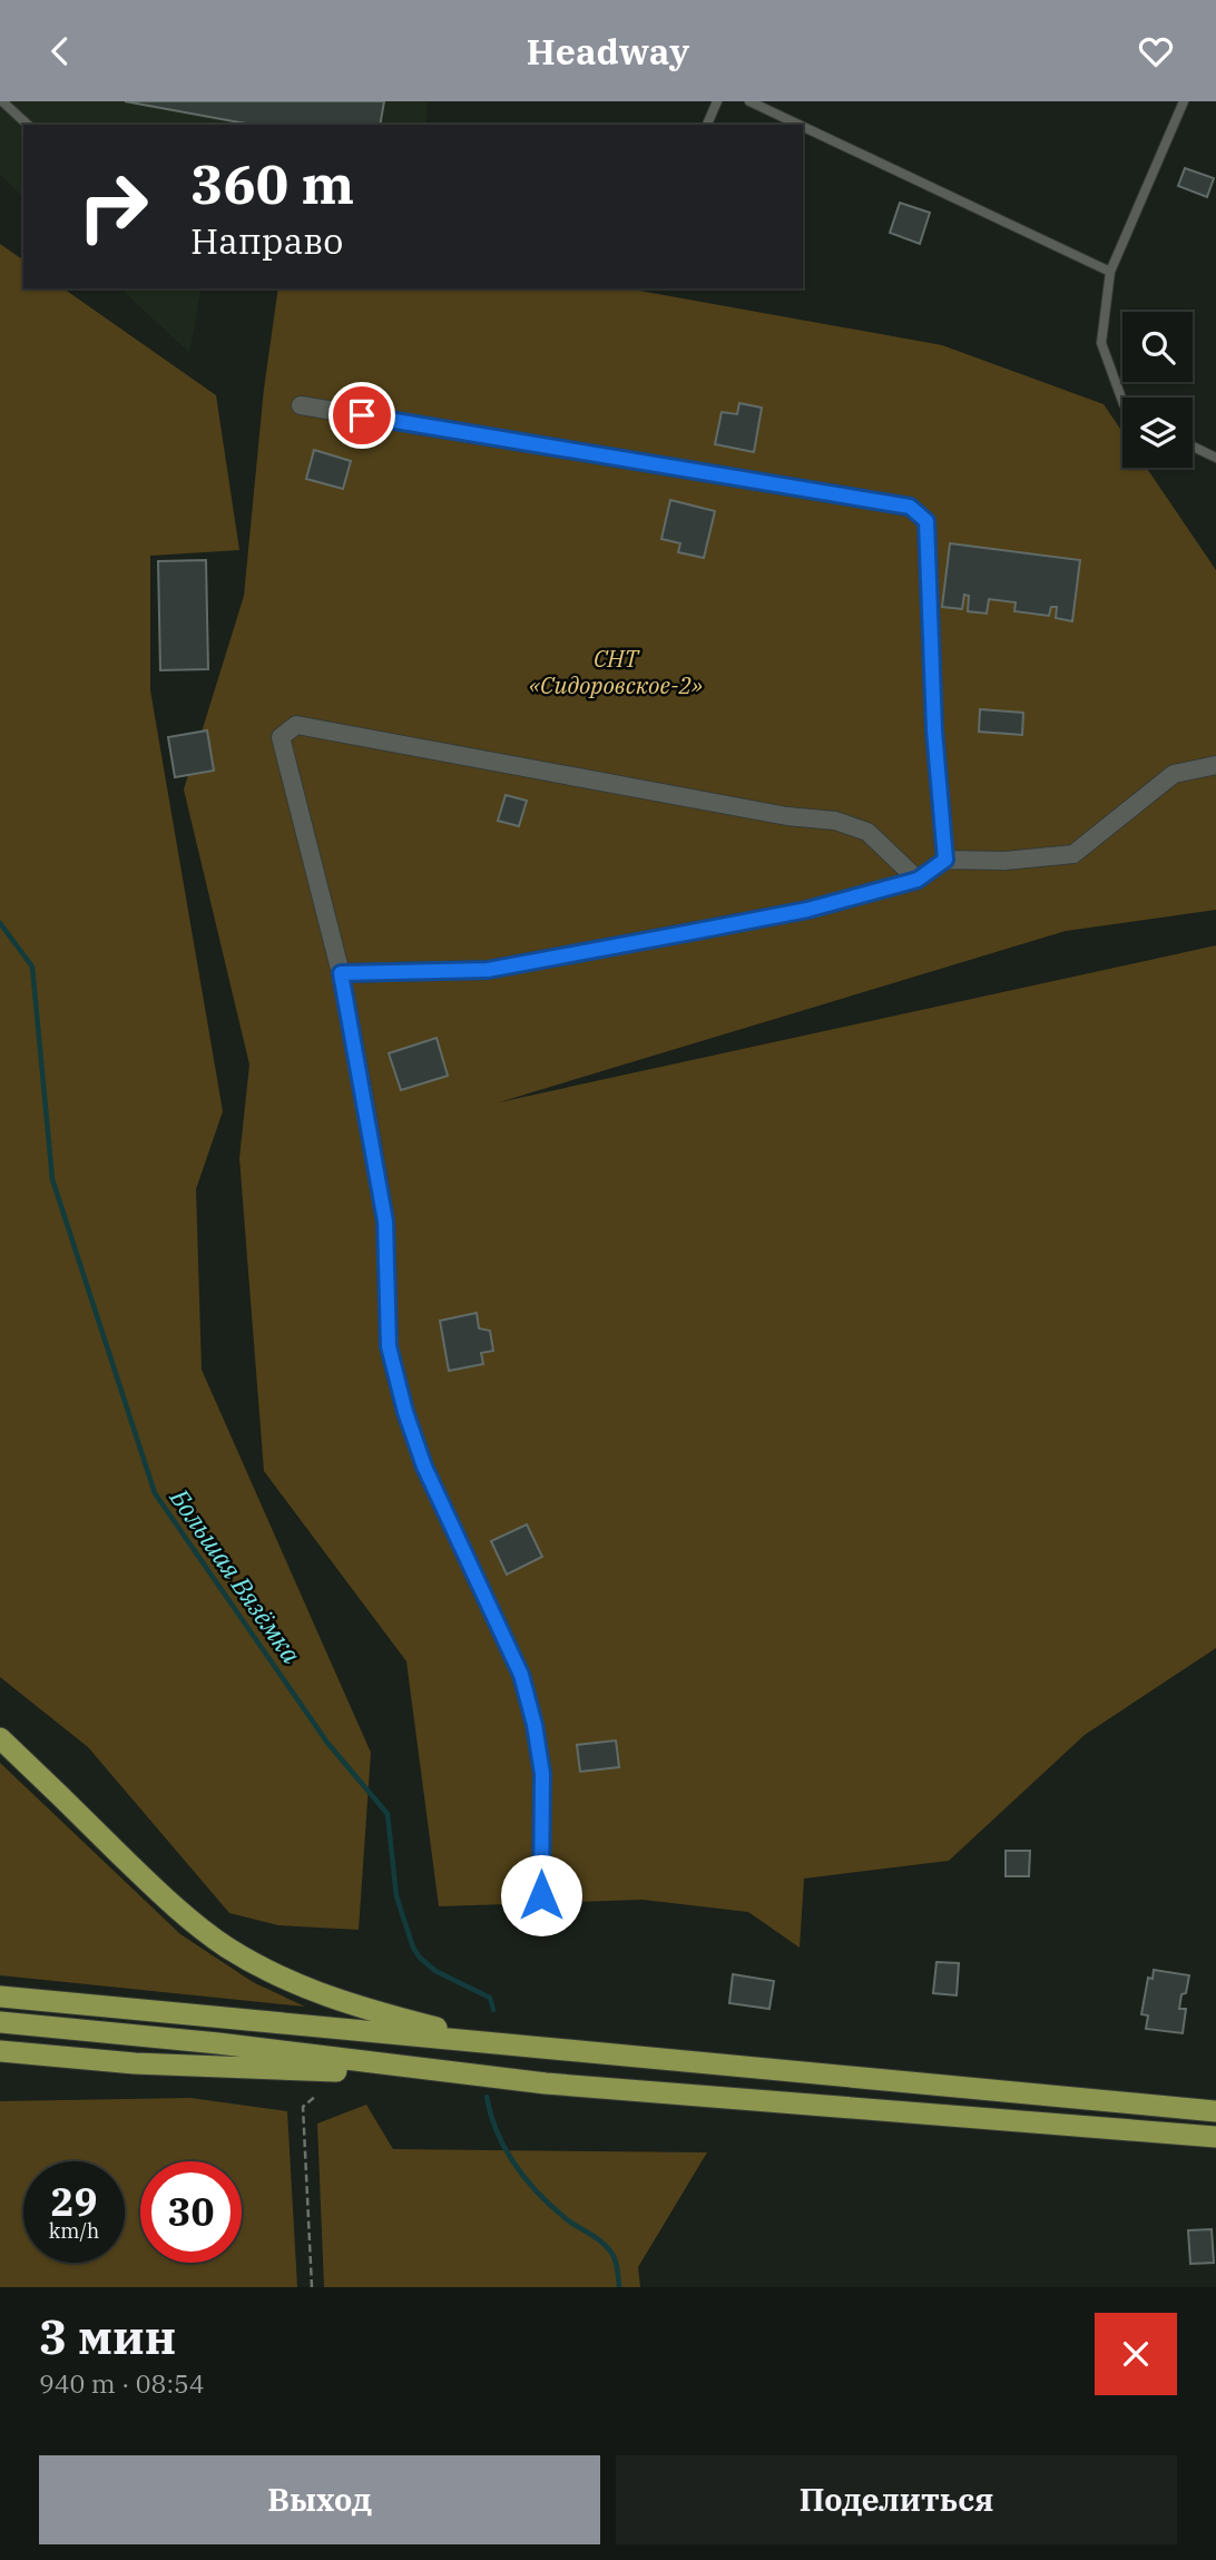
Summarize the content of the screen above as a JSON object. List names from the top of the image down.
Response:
{
  "water": ["Большая Вязёмка"],
  "parks": ["СНТ «Сидоровское-2»"],
  "page": {
    "header": "Headway",
    "turn": ["360 m", "Направо"],
    "speed": "29 km/h",
    "limit": "30",
    "heading": ["3 мин", "940 m · 08:54"],
    "buttons": ["Выход", "Поделиться"]
  }
}
